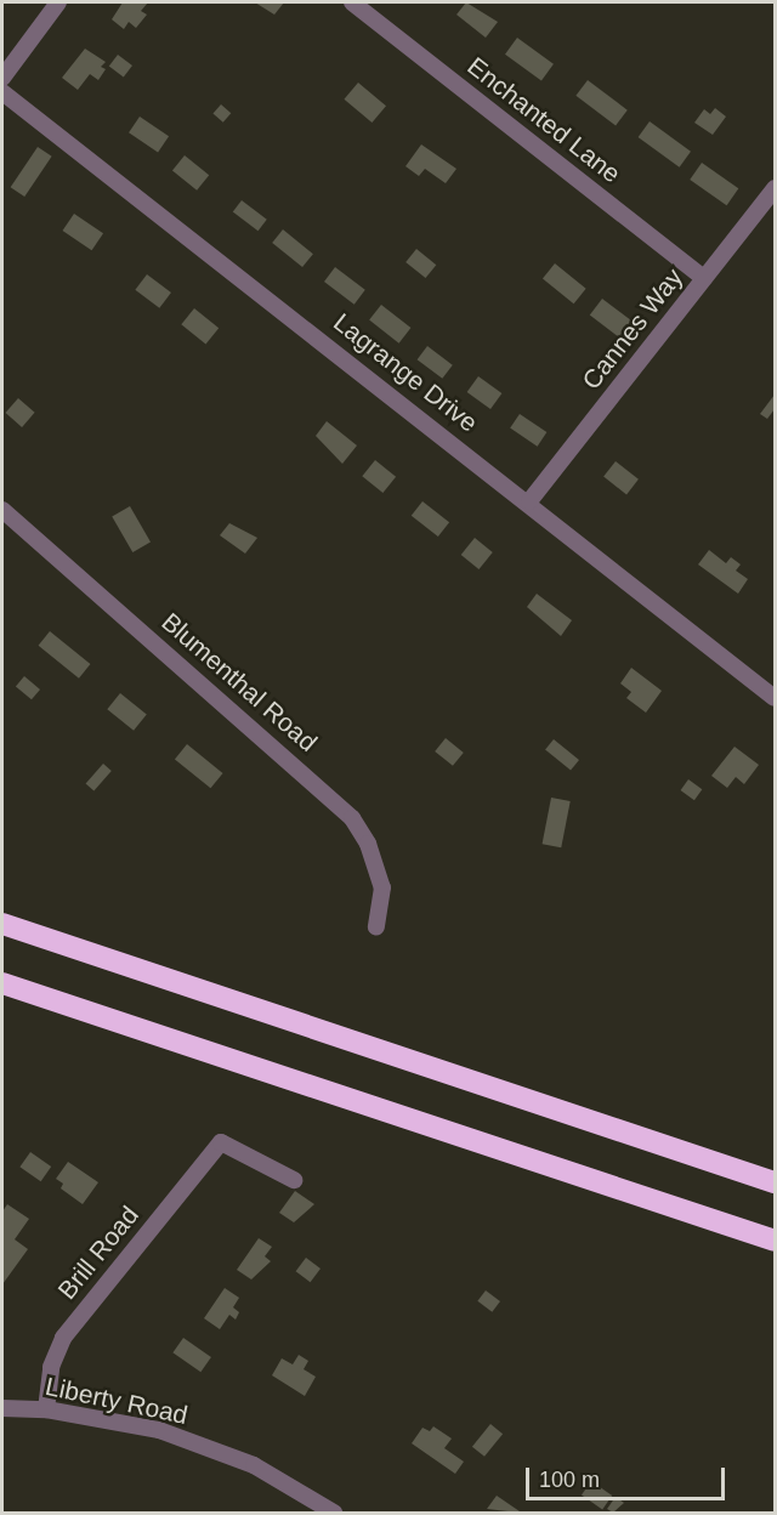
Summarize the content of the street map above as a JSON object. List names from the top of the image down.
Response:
{
  "streets": {
    "street": [
      "Enchanted Lane",
      "Cannes Way",
      "Lagrange Drive",
      "Blumenthal Road",
      "Brill Road",
      "Liberty Road"
    ]
  },
  "crossings": [
    ["Enchanted Lane", "Cannes Way"],
    ["Cannes Way", "Lagrange Drive"],
    ["Brill Road", "Liberty Road"]
  ],
  "scale_bar": "100 m"
}
